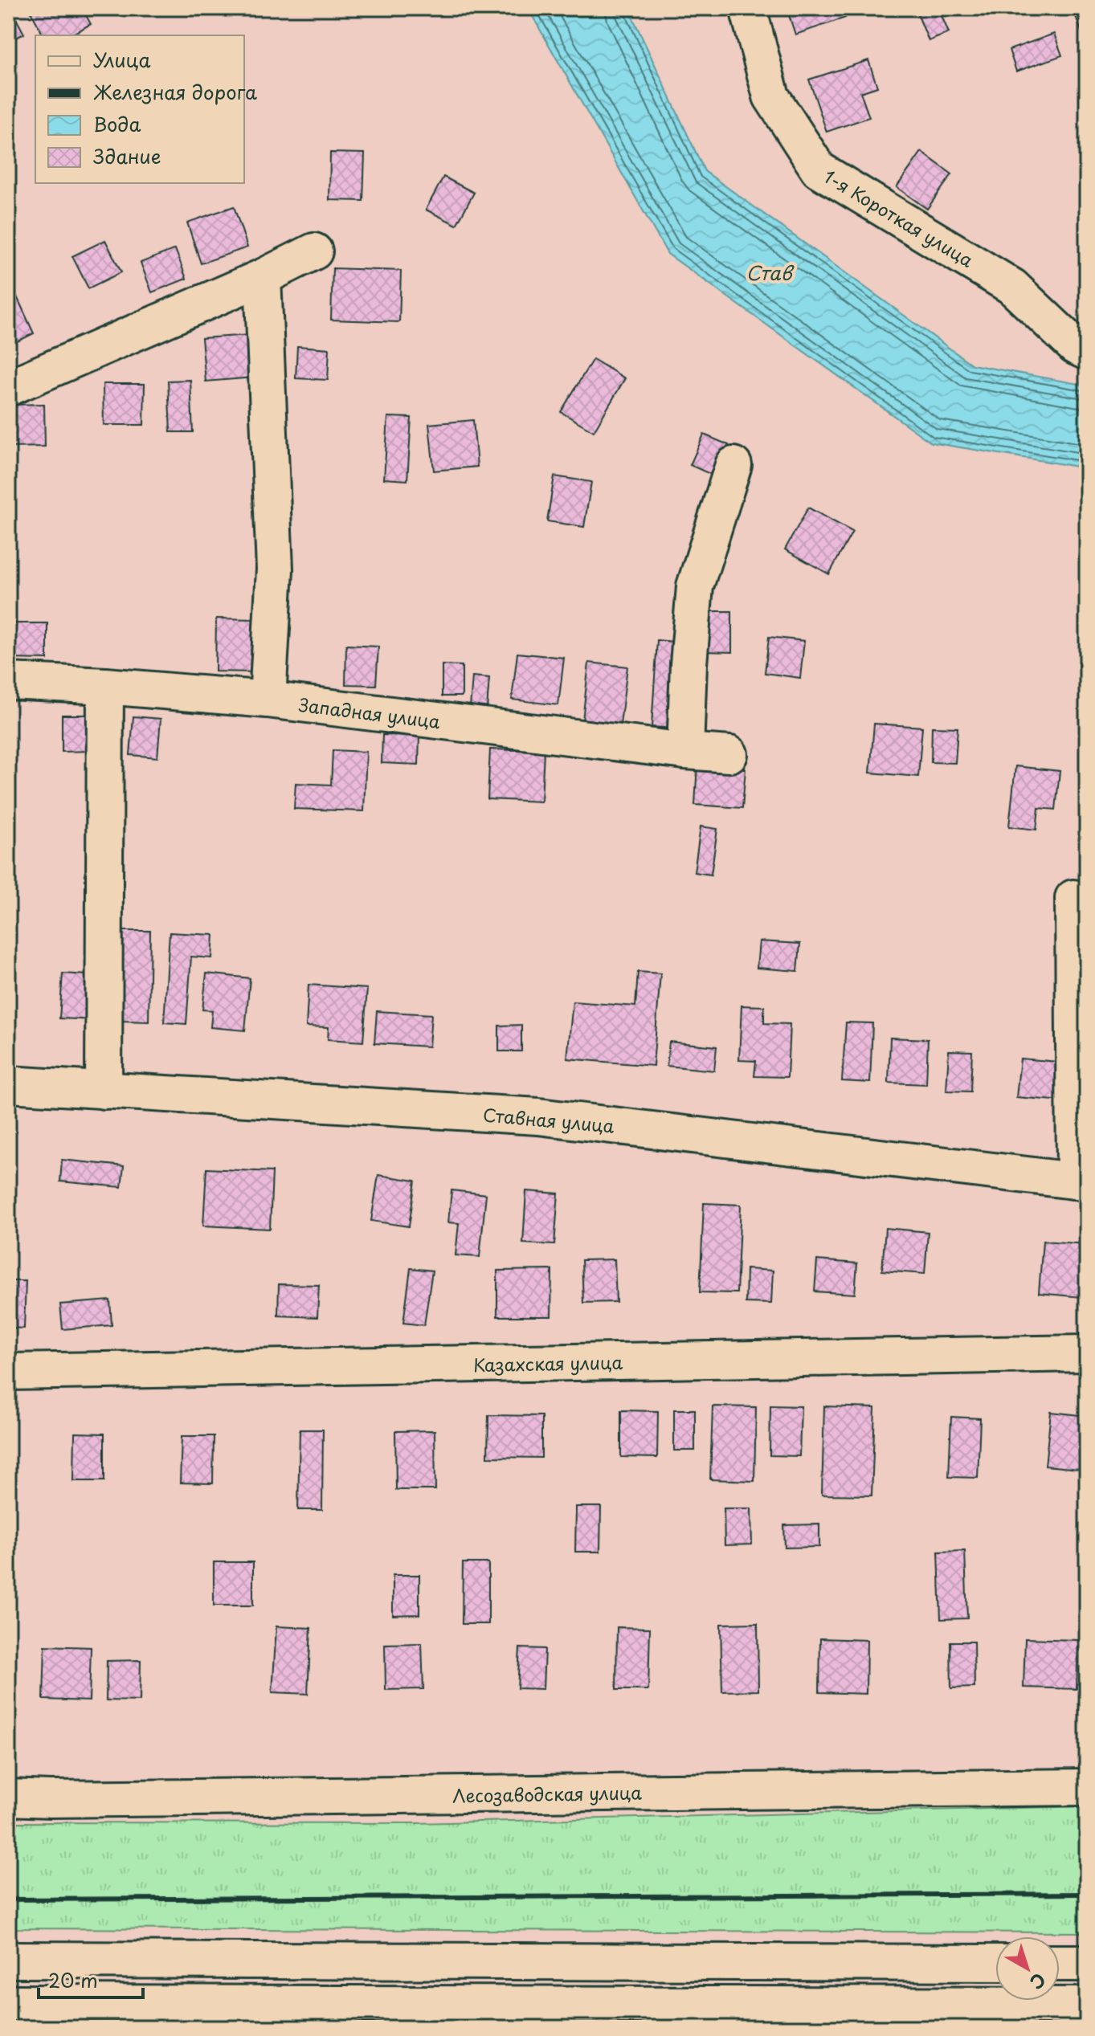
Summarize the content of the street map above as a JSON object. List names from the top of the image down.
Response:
{
  "streets": {
    "street": [
      "1-я Короткая улица",
      "Западная улица",
      "Ставная улица",
      "Казахская улица",
      "Лесозаводская улица"
    ]
  },
  "water": ["Став"],
  "legend": [
    "Улица",
    "Железная дорога",
    "Вода",
    "Здание"
  ],
  "scale_bar": "20 m",
  "north": "bottom right"
}
